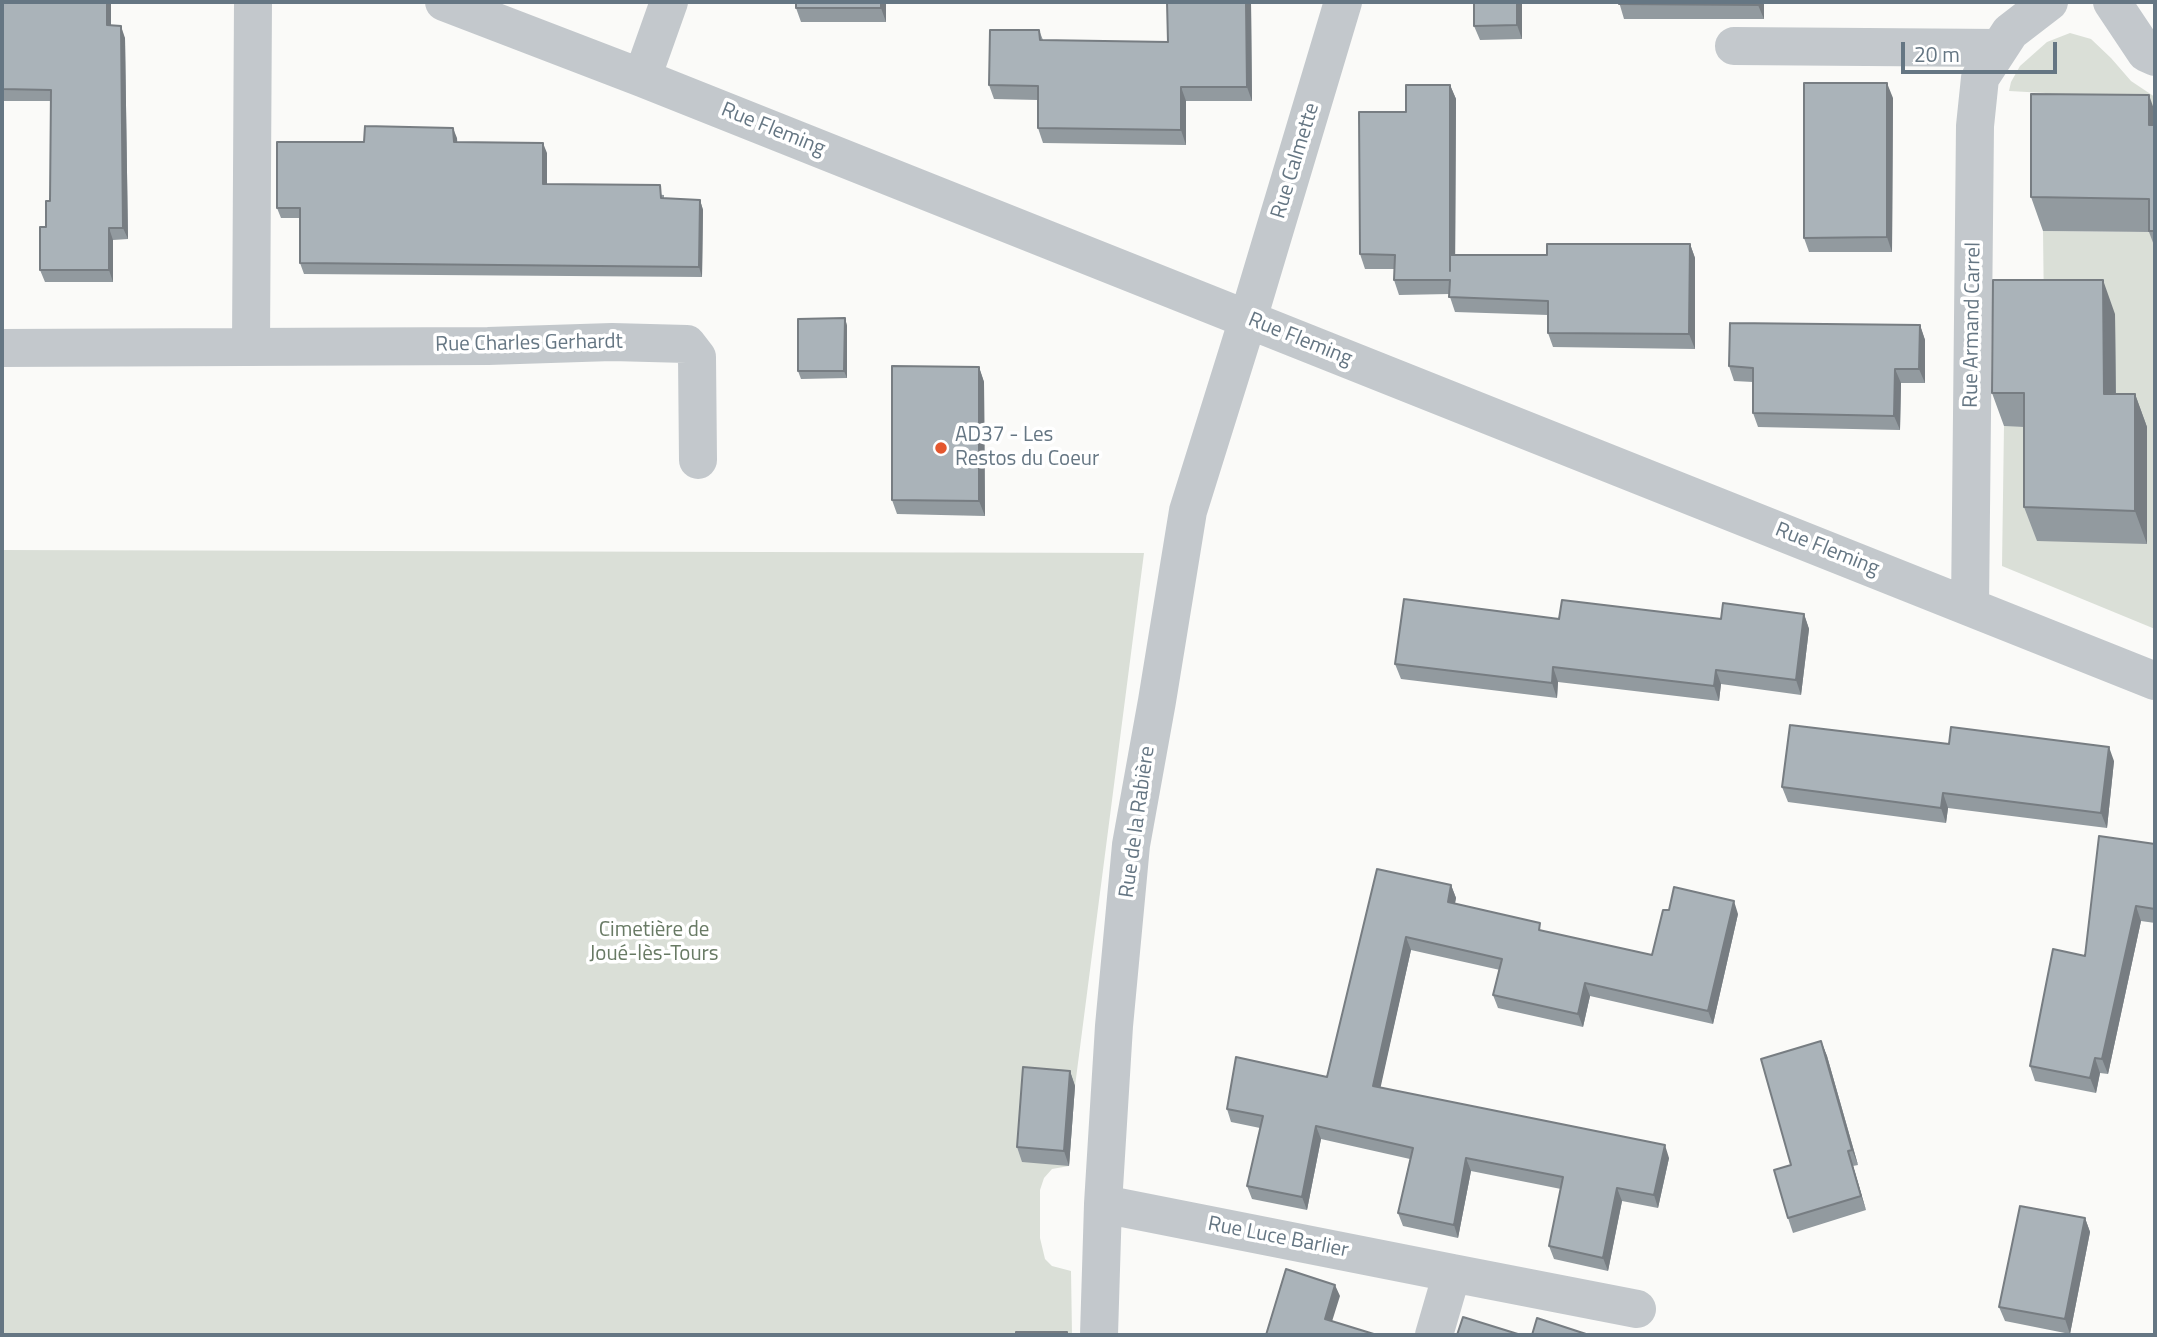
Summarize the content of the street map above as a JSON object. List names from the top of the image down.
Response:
{
  "streets": {
    "street": [
      "Rue Fleming",
      "Rue Calmette",
      "Rue Armand Carrel",
      "Rue Charles Gerhardt",
      "Rue de la Rabière",
      "Rue Luce Barlier"
    ]
  },
  "crossings": [
    ["Rue Fleming", "Rue Calmette"],
    ["Rue Fleming", "Rue Armand Carrel"],
    ["Rue Fleming", "Rue de la Rabière"],
    ["Rue Calmette", "Rue de la Rabière"],
    ["Rue de la Rabière", "Rue Luce Barlier"]
  ],
  "parks": ["Cimetière de Joué-lès-Tours"],
  "places": ["AD37 - Les Restos du Coeur"],
  "scale_bar": "20 m"
}
